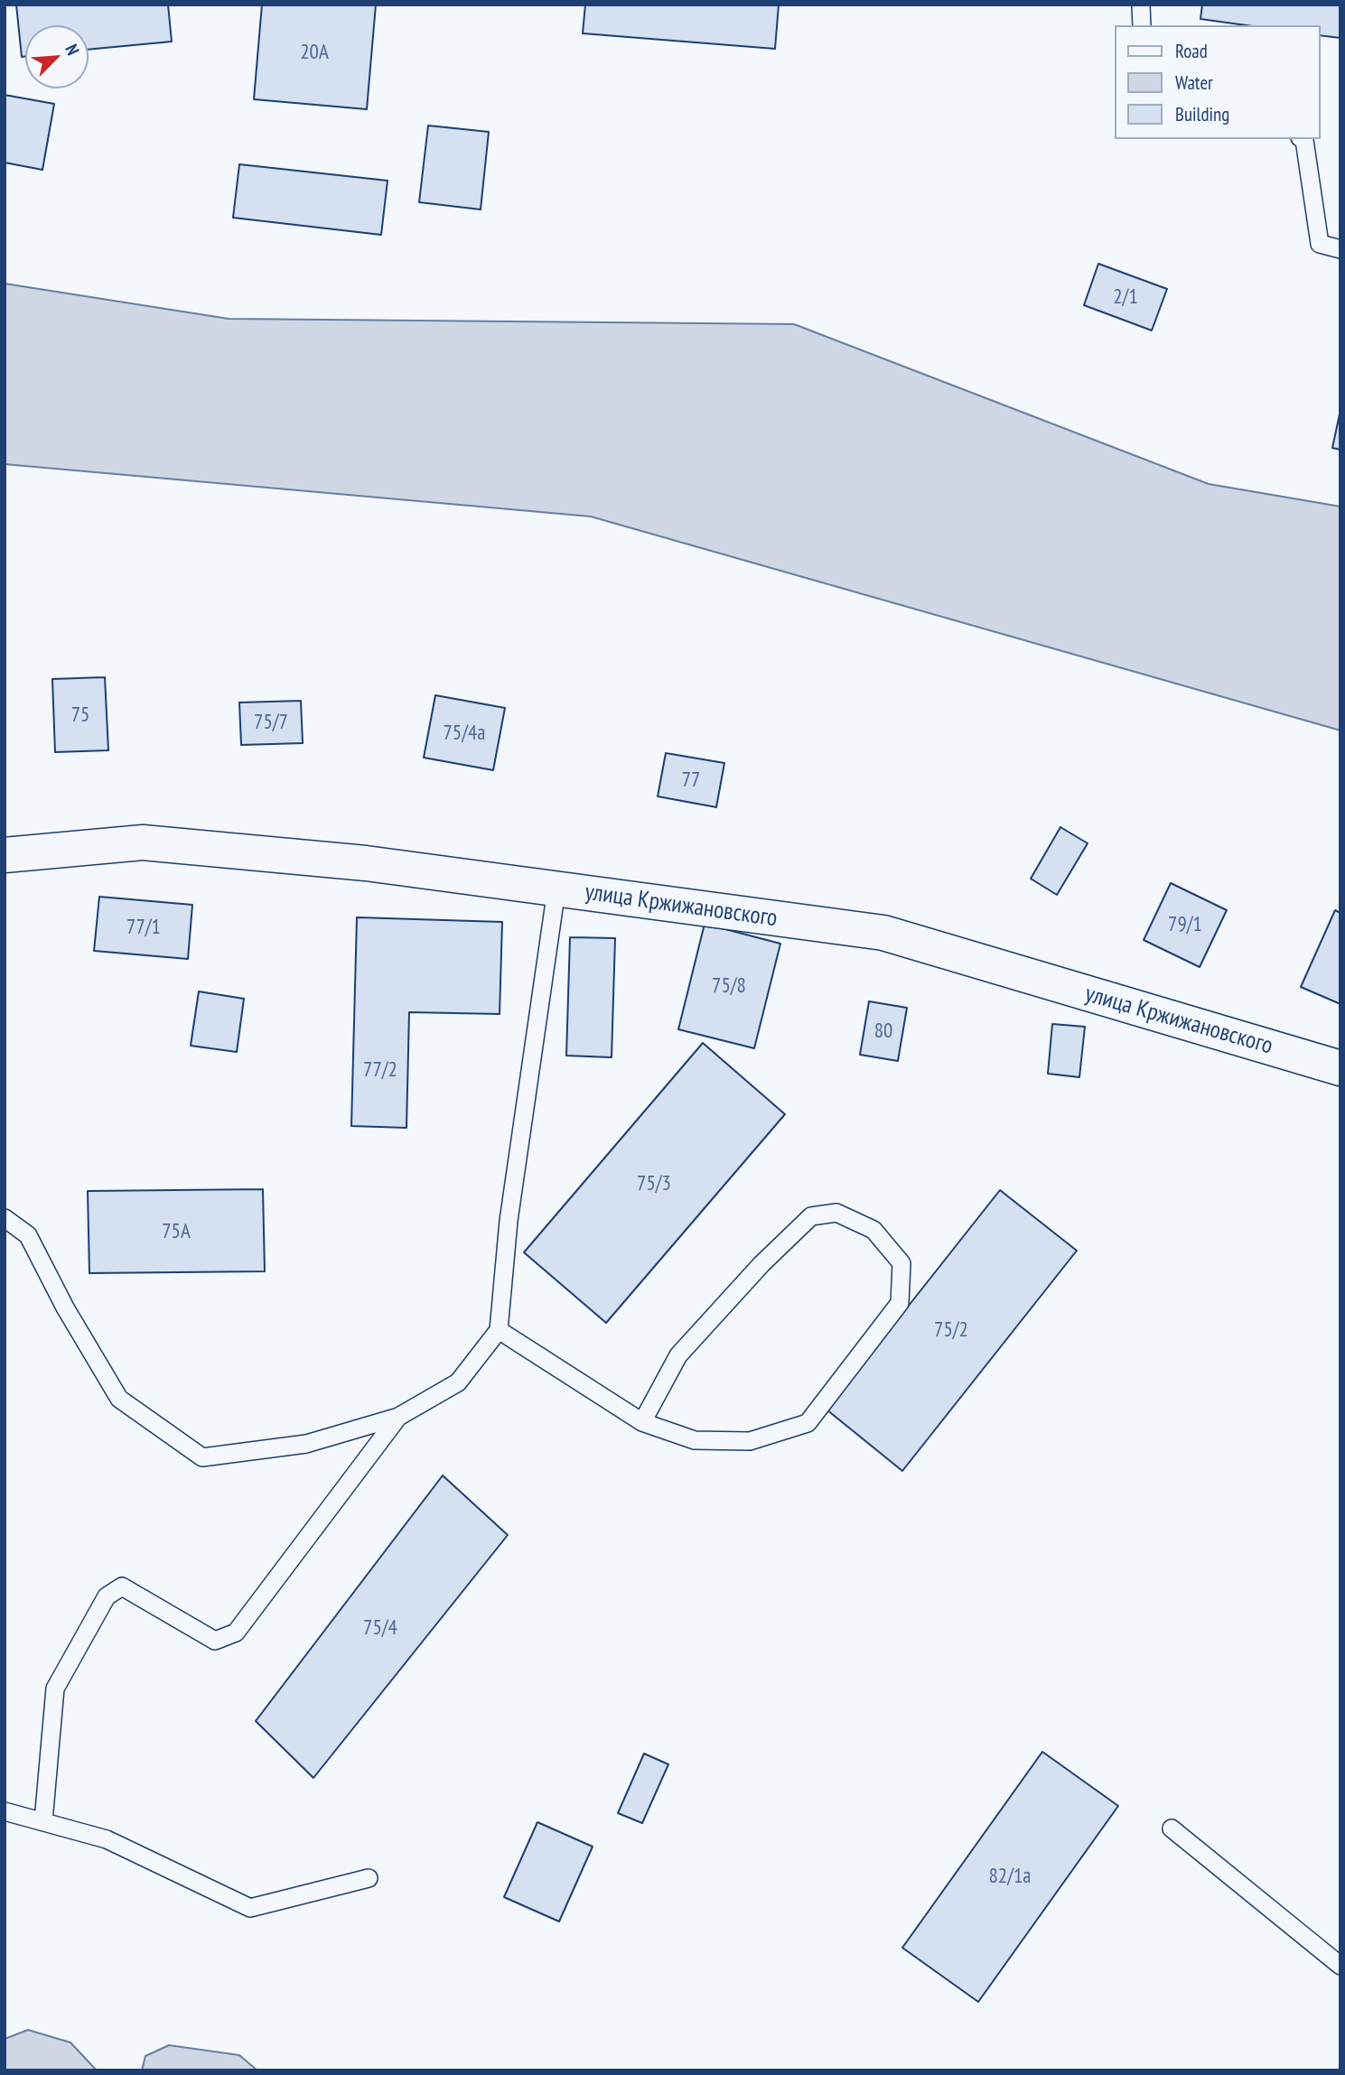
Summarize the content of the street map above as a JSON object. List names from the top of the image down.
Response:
{
  "streets": {
    "street": ["улица Кржижановского"]
  },
  "house_numbers": [
    "20А",
    "2/1",
    "75",
    "75/7",
    "75/4а",
    "77",
    "79/1",
    "77/1",
    "75/8",
    "80",
    "77/2",
    "75/3",
    "75А",
    "75/2",
    "75/4",
    "82/1а"
  ],
  "legend": ["Road", "Water", "Building"],
  "north": "top right"
}
